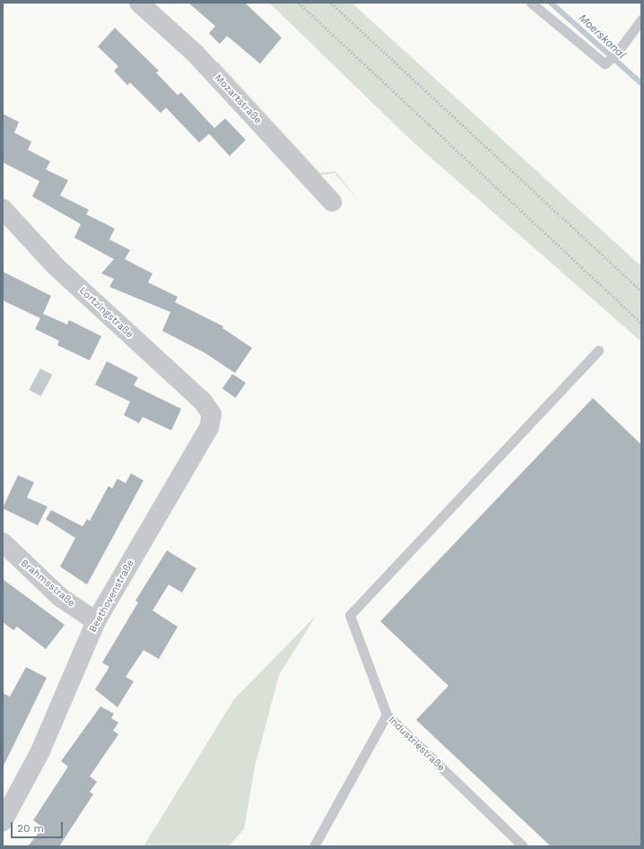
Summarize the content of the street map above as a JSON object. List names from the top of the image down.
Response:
{
  "streets": {
    "street": [
      "Mozartstraße",
      "Lortzingstraße",
      "Brahmsstraße",
      "Beethovenstraße"
    ],
    "lane": ["Industriestraße"]
  },
  "crossings": [
    ["Lortzingstraße", "Beethovenstraße"],
    ["Brahmsstraße", "Beethovenstraße"]
  ],
  "water": ["Moerskanal"],
  "scale_bar": "20 m"
}
